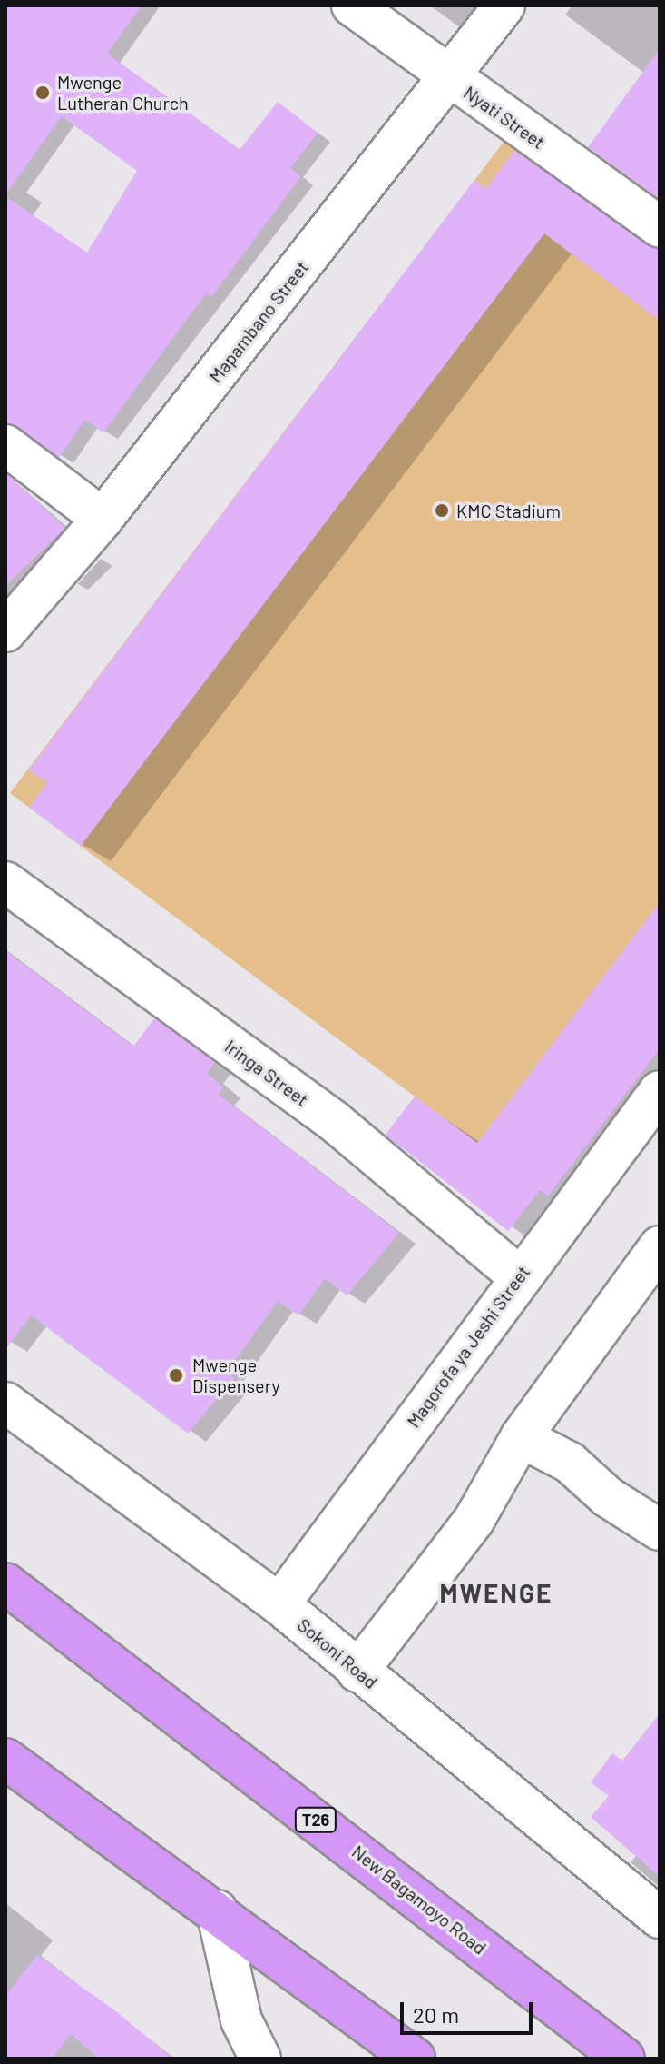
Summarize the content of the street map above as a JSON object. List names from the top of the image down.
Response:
{
  "streets": {
    "highway": ["T26", "New Bagamoyo Road"],
    "street": [
      "Nyati Street",
      "Mapambano Street",
      "Iringa Street",
      "Magorofa ya Jeshi Street",
      "Sokoni Road"
    ]
  },
  "crossings": [
    ["Nyati Street", "Mapambano Street"],
    ["Iringa Street", "Magorofa ya Jeshi Street"],
    ["Magorofa ya Jeshi Street", "Sokoni Road"]
  ],
  "districts": ["MWENGE"],
  "places": ["Mwenge Lutheran Church", "KMC Stadium", "Mwenge Dispensery"],
  "scale_bar": "20 m"
}
